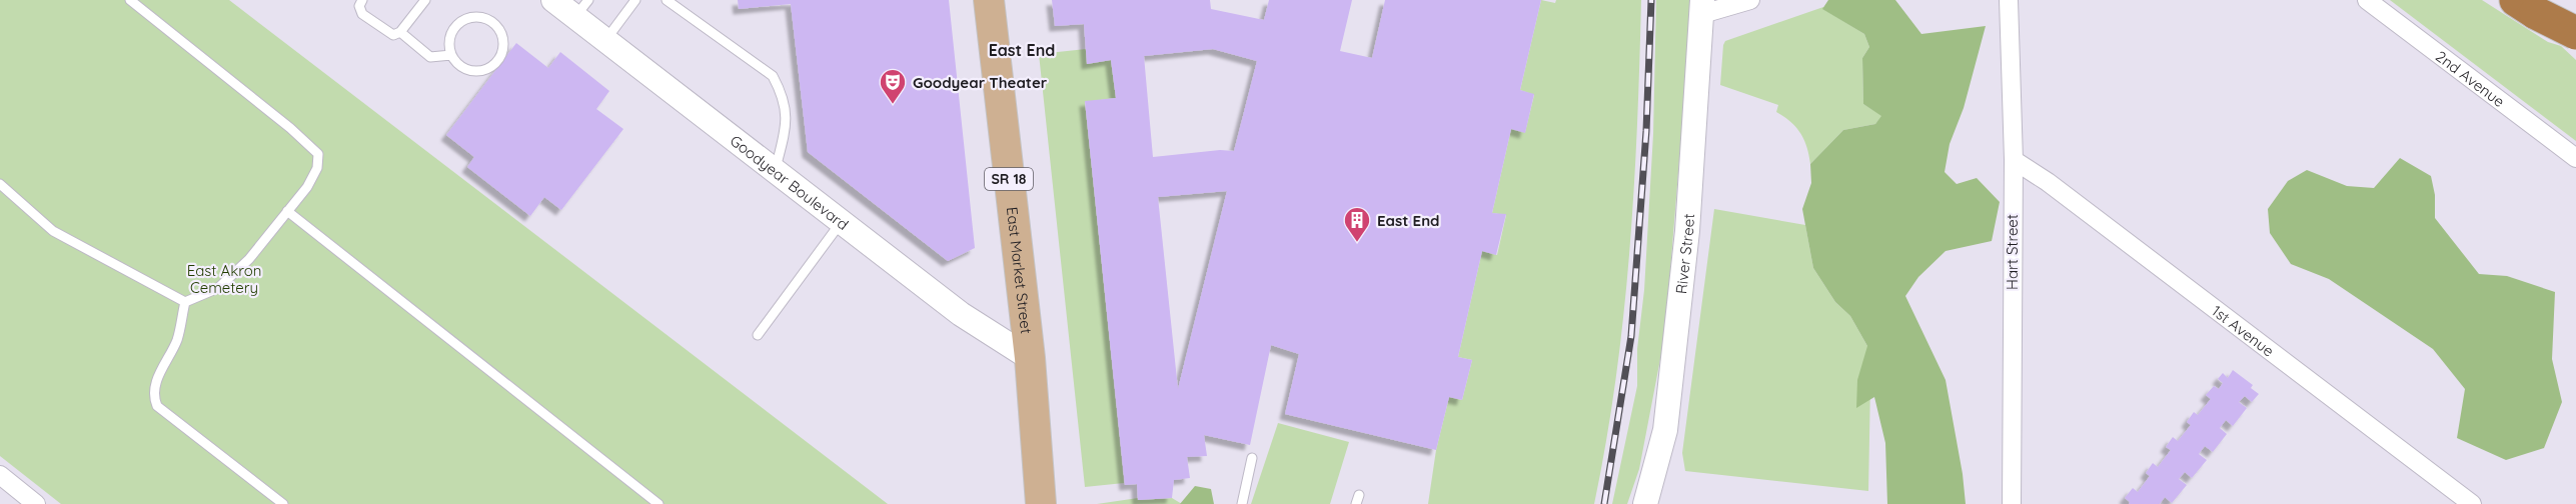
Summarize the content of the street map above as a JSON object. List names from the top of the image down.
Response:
{
  "streets": {
    "main road": ["SR 18", "East Market Street"],
    "street": [
      "2nd Avenue",
      "Goodyear Boulevard",
      "Hart Street",
      "River Street",
      "1st Avenue"
    ]
  },
  "crossings": [
    ["Goodyear Boulevard", "East Market Street"],
    ["Hart Street", "1st Avenue"]
  ],
  "districts": ["East End"],
  "parks": ["East Akron Cemetery"],
  "places": {
    "theatre": ["Goodyear Theater"],
    "building": ["East End"]
  }
}
